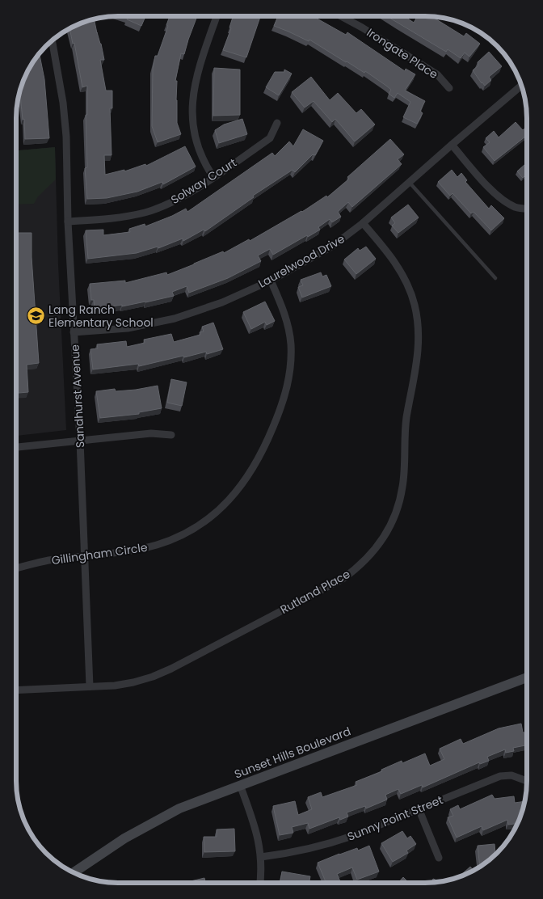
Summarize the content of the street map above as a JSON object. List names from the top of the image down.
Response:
{
  "streets": {
    "street": [
      "Irongate Place",
      "Solway Court",
      "Laurelwood Drive",
      "Sandhurst Avenue",
      "Gillingham Circle",
      "Rutland Place",
      "Sunset Hills Boulevard",
      "Sunny Point Street"
    ]
  },
  "crossings": [
    ["Solway Court", "Sandhurst Avenue"],
    ["Laurelwood Drive", "Sandhurst Avenue"],
    ["Laurelwood Drive", "Gillingham Circle"],
    ["Laurelwood Drive", "Rutland Place"],
    ["Sandhurst Avenue", "Gillingham Circle"],
    ["Sandhurst Avenue", "Rutland Place"]
  ],
  "places": {
    "school or university": ["Lang Ranch Elementary School"]
  }
}
